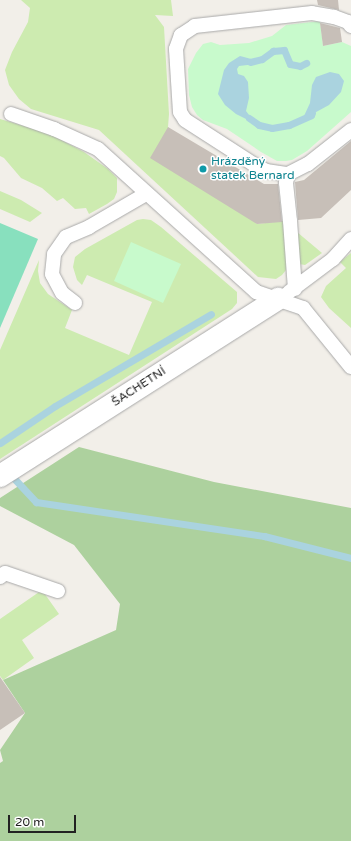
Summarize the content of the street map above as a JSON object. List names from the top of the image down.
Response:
{
  "streets": {
    "street": ["ŠACHETNÍ"]
  },
  "places": ["Hrázděný statek Bernard"],
  "scale_bar": "20 m"
}
